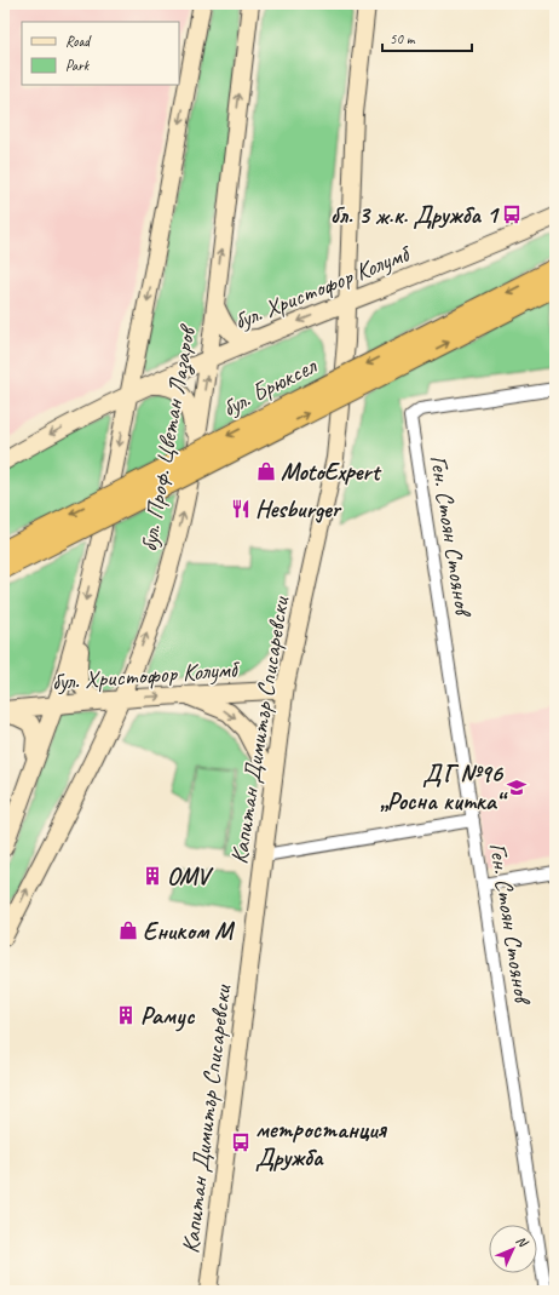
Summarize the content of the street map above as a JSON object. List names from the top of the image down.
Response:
{
  "streets": {
    "main road": [
      "бул. Христофор Колумб",
      "бул. Брюксел",
      "бул. Проф. Цветан Лазаров",
      "Капитан Димитър Списаревски"
    ],
    "street": ["Ген. Стоян Стоянов"]
  },
  "crossings": [
    ["бул. Христофор Колумб", "бул. Проф. Цветан Лазаров"],
    ["бул. Христофор Колумб", "Капитан Димитър Списаревски"]
  ],
  "places": {
    "bus stop": ["бл. 3 ж.к. Дружба 1", "метростанция Дружба"],
    "shop": ["MotoExpert", "Еником М"],
    "restaurant": ["Hesburger"],
    "school or university": ["ДГ №96 „Росна китка“"],
    "building": ["OMV", "Рамус"]
  },
  "legend": ["Road", "Park"],
  "scale_bar": "50 m",
  "north": "top right"
}
